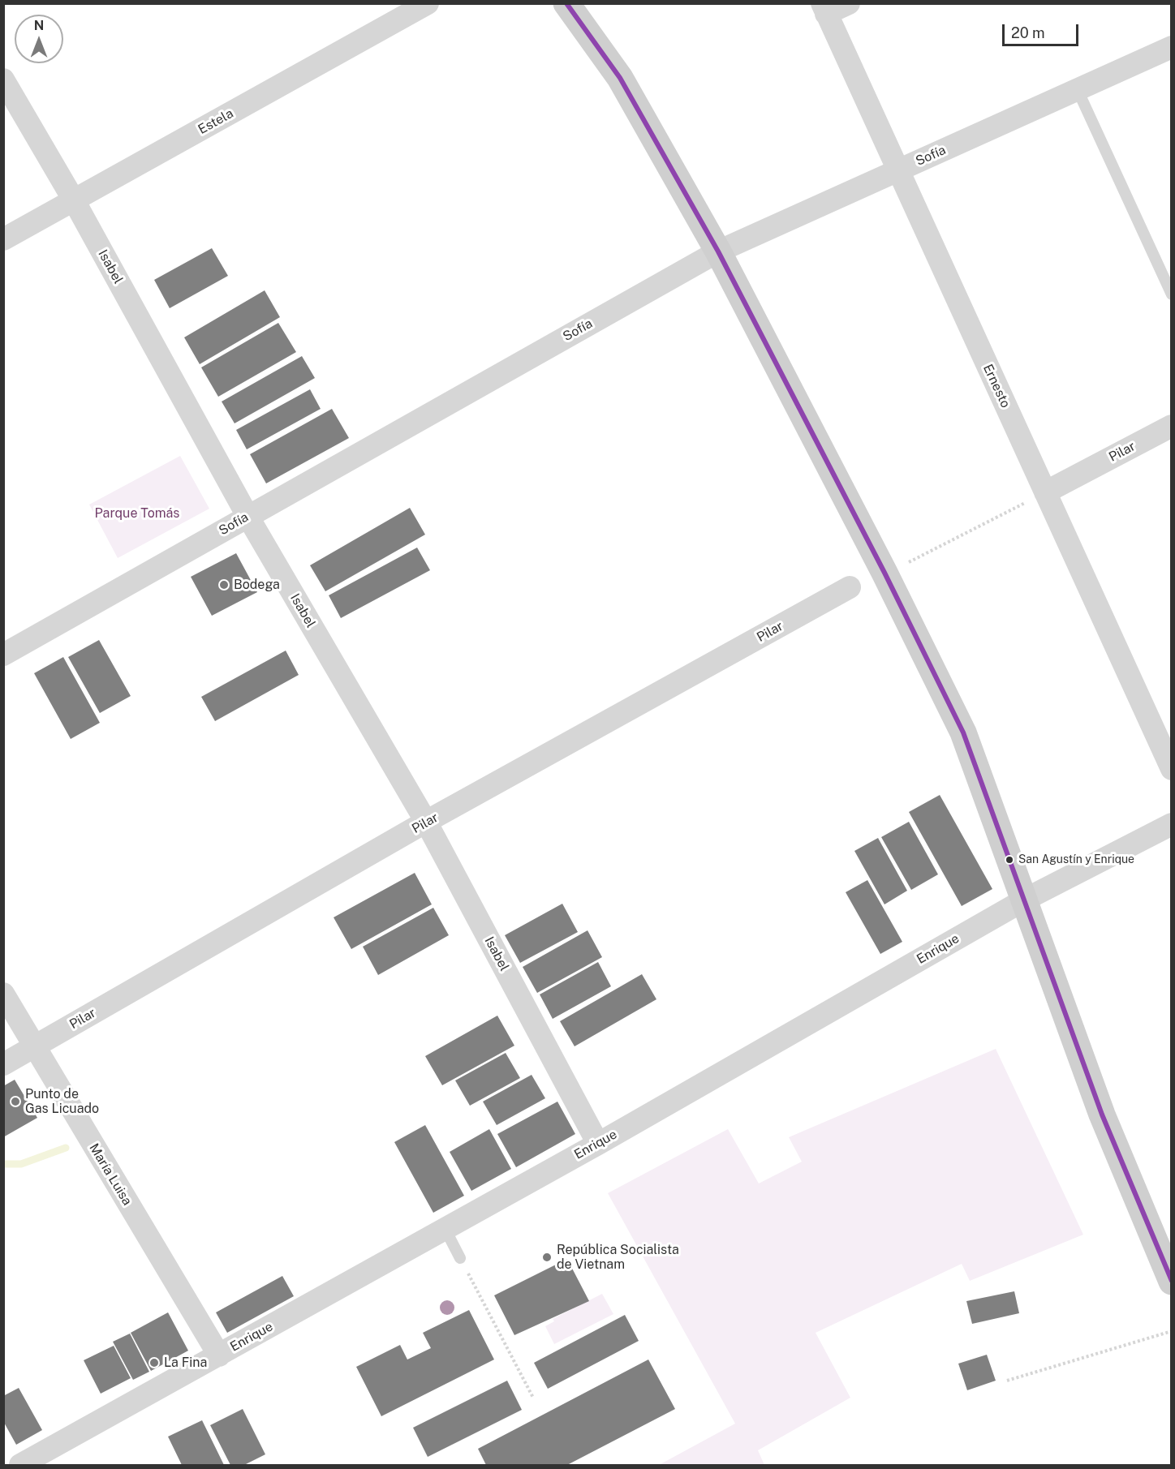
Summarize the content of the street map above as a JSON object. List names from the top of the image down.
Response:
{
  "streets": {
    "street": [
      "Estela",
      "Sofía",
      "Isabel",
      "Ernesto",
      "Pilar",
      "Enrique",
      "María Luisa"
    ]
  },
  "crossings": [
    ["Estela", "Isabel"],
    ["Sofía", "Isabel"],
    ["Sofía", "Ernesto"],
    ["Isabel", "Pilar"],
    ["Isabel", "Enrique"],
    ["Ernesto", "Pilar"],
    ["Pilar", "María Luisa"],
    ["Enrique", "María Luisa"]
  ],
  "parks": ["Parque Tomás"],
  "places": [
    "Bodega",
    "San Agustín y Enrique",
    "Punto de Gas Licuado",
    "República Socialista de Vietnam",
    "La Fina"
  ],
  "scale_bar": "20 m",
  "north": "top"
}
